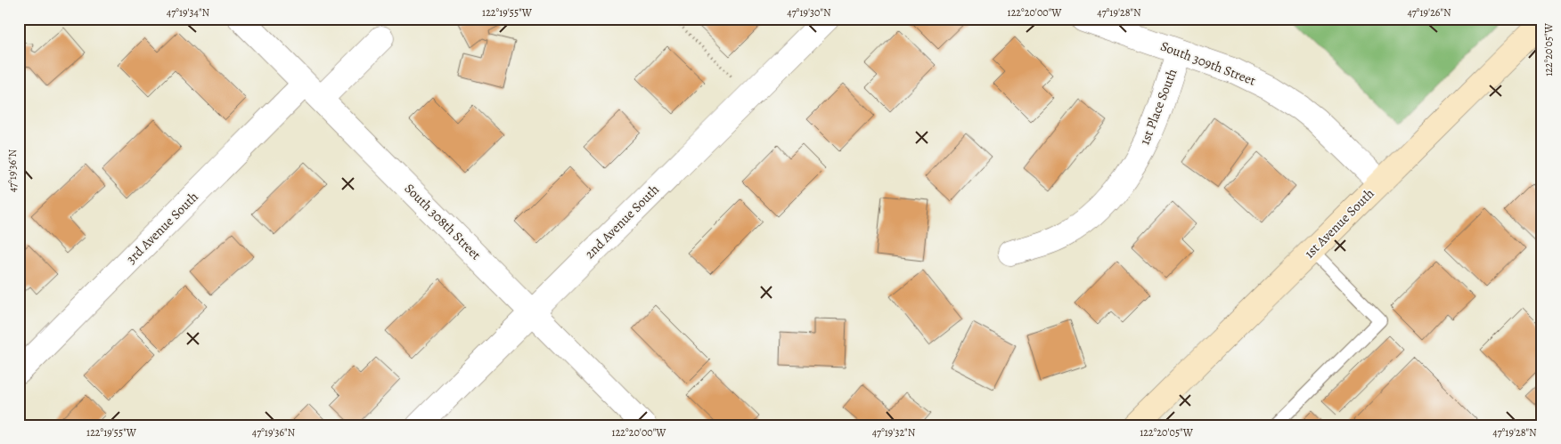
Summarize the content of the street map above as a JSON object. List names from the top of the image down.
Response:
{
  "streets": {
    "main road": ["1st Avenue South"],
    "street": [
      "South 309th Street",
      "1st Place South",
      "South 308th Street",
      "2nd Avenue South",
      "3rd Avenue South"
    ]
  },
  "crossings": [
    ["South 309th Street", "1st Place South"],
    ["South 309th Street", "1st Avenue South"],
    ["South 308th Street", "2nd Avenue South"],
    ["South 308th Street", "3rd Avenue South"]
  ],
  "coordinates": [
    "47°19'34\"N",
    "122°19'55\"W",
    "47°19'30\"N",
    "122°20'00\"W",
    "47°19'28\"N",
    "47°19'26\"N",
    "122°20'05\"W",
    "47°19'36\"N",
    "47°19'32\"N"
  ]
}
